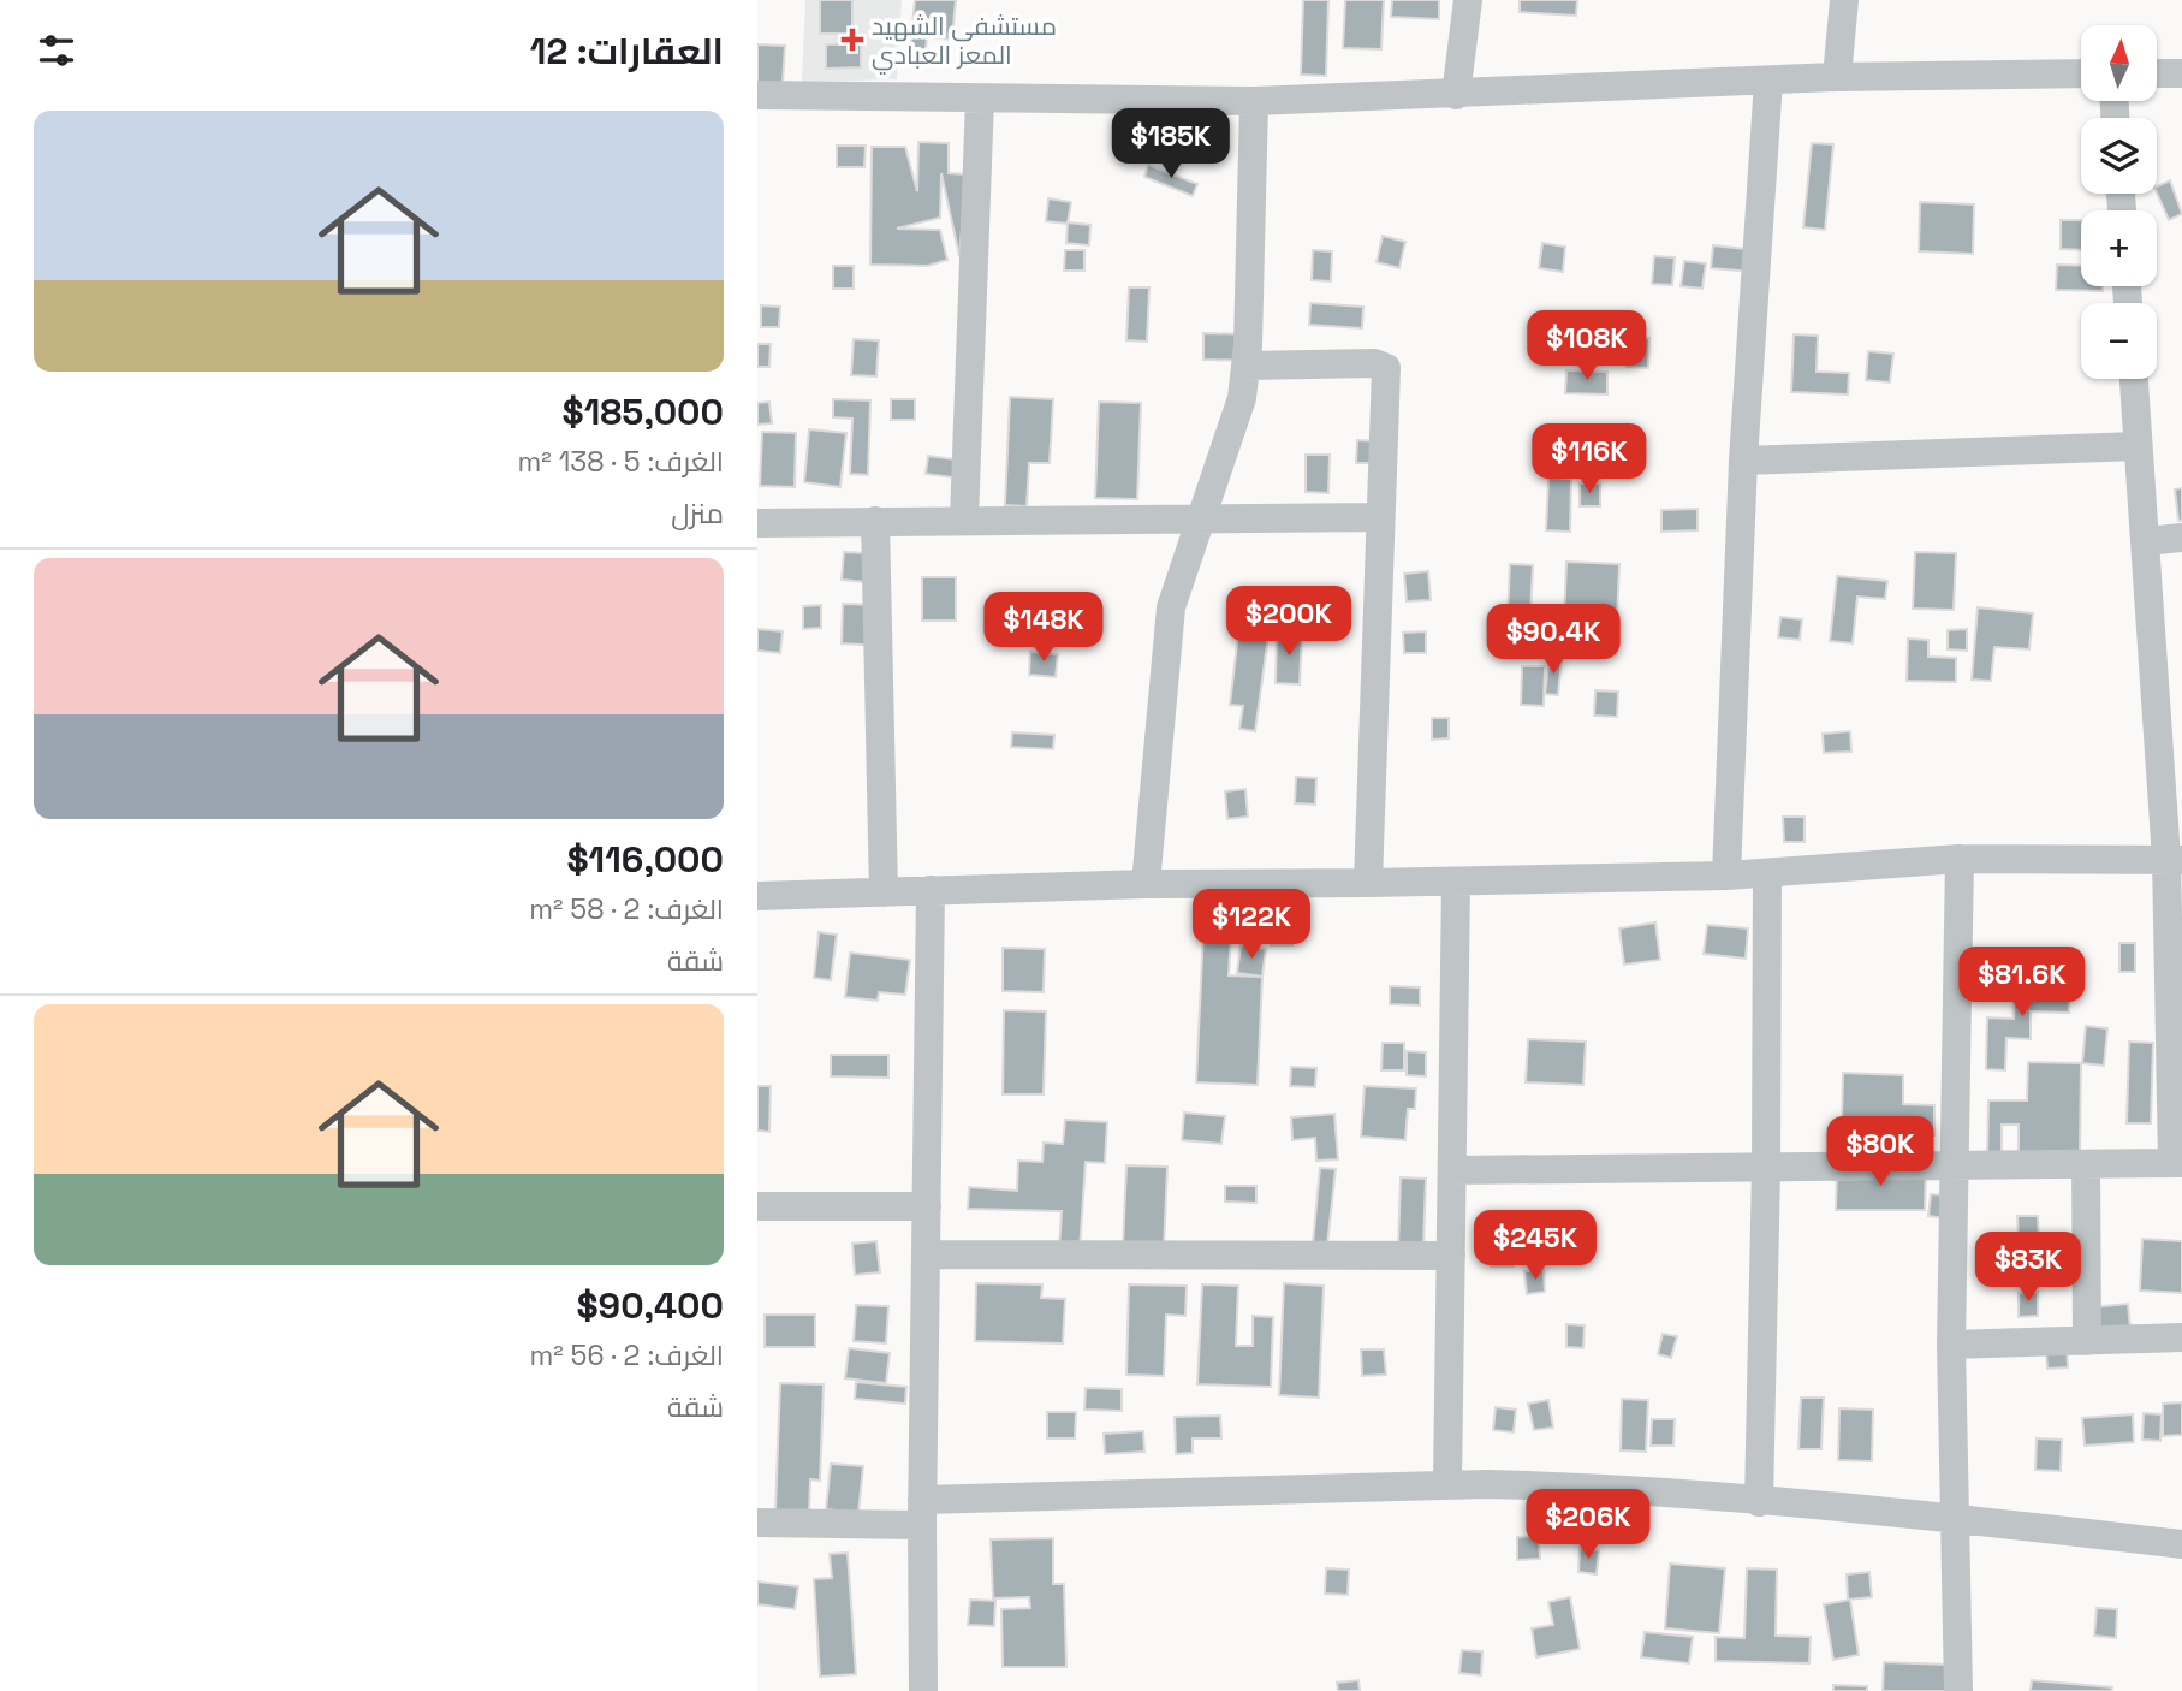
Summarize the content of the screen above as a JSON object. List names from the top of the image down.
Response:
{
  "places": {
    "health": ["مستشفى الشهيد المعز العبادي"]
  },
  "north": "top",
  "page": {
    "heading": "العقارات: 12",
    "map_buttons": ["+", "−"],
    "list": [
      {
        "name": "$185,000",
        "note": "الغرف: 5 · 138 m² · منزل"
      },
      {
        "name": "$116,000",
        "note": "الغرف: 2 · 58 m² · شقة"
      },
      {
        "name": "$90,400",
        "note": "الغرف: 2 · 56 m² · شقة"
      }
    ],
    "price": [
      "$185K",
      "$108K",
      "$116K",
      "$200K",
      "$148K",
      "$90.4K",
      "$122K",
      "$81.6K",
      "$80K",
      "$245K",
      "$83K",
      "$206K"
    ]
  }
}
